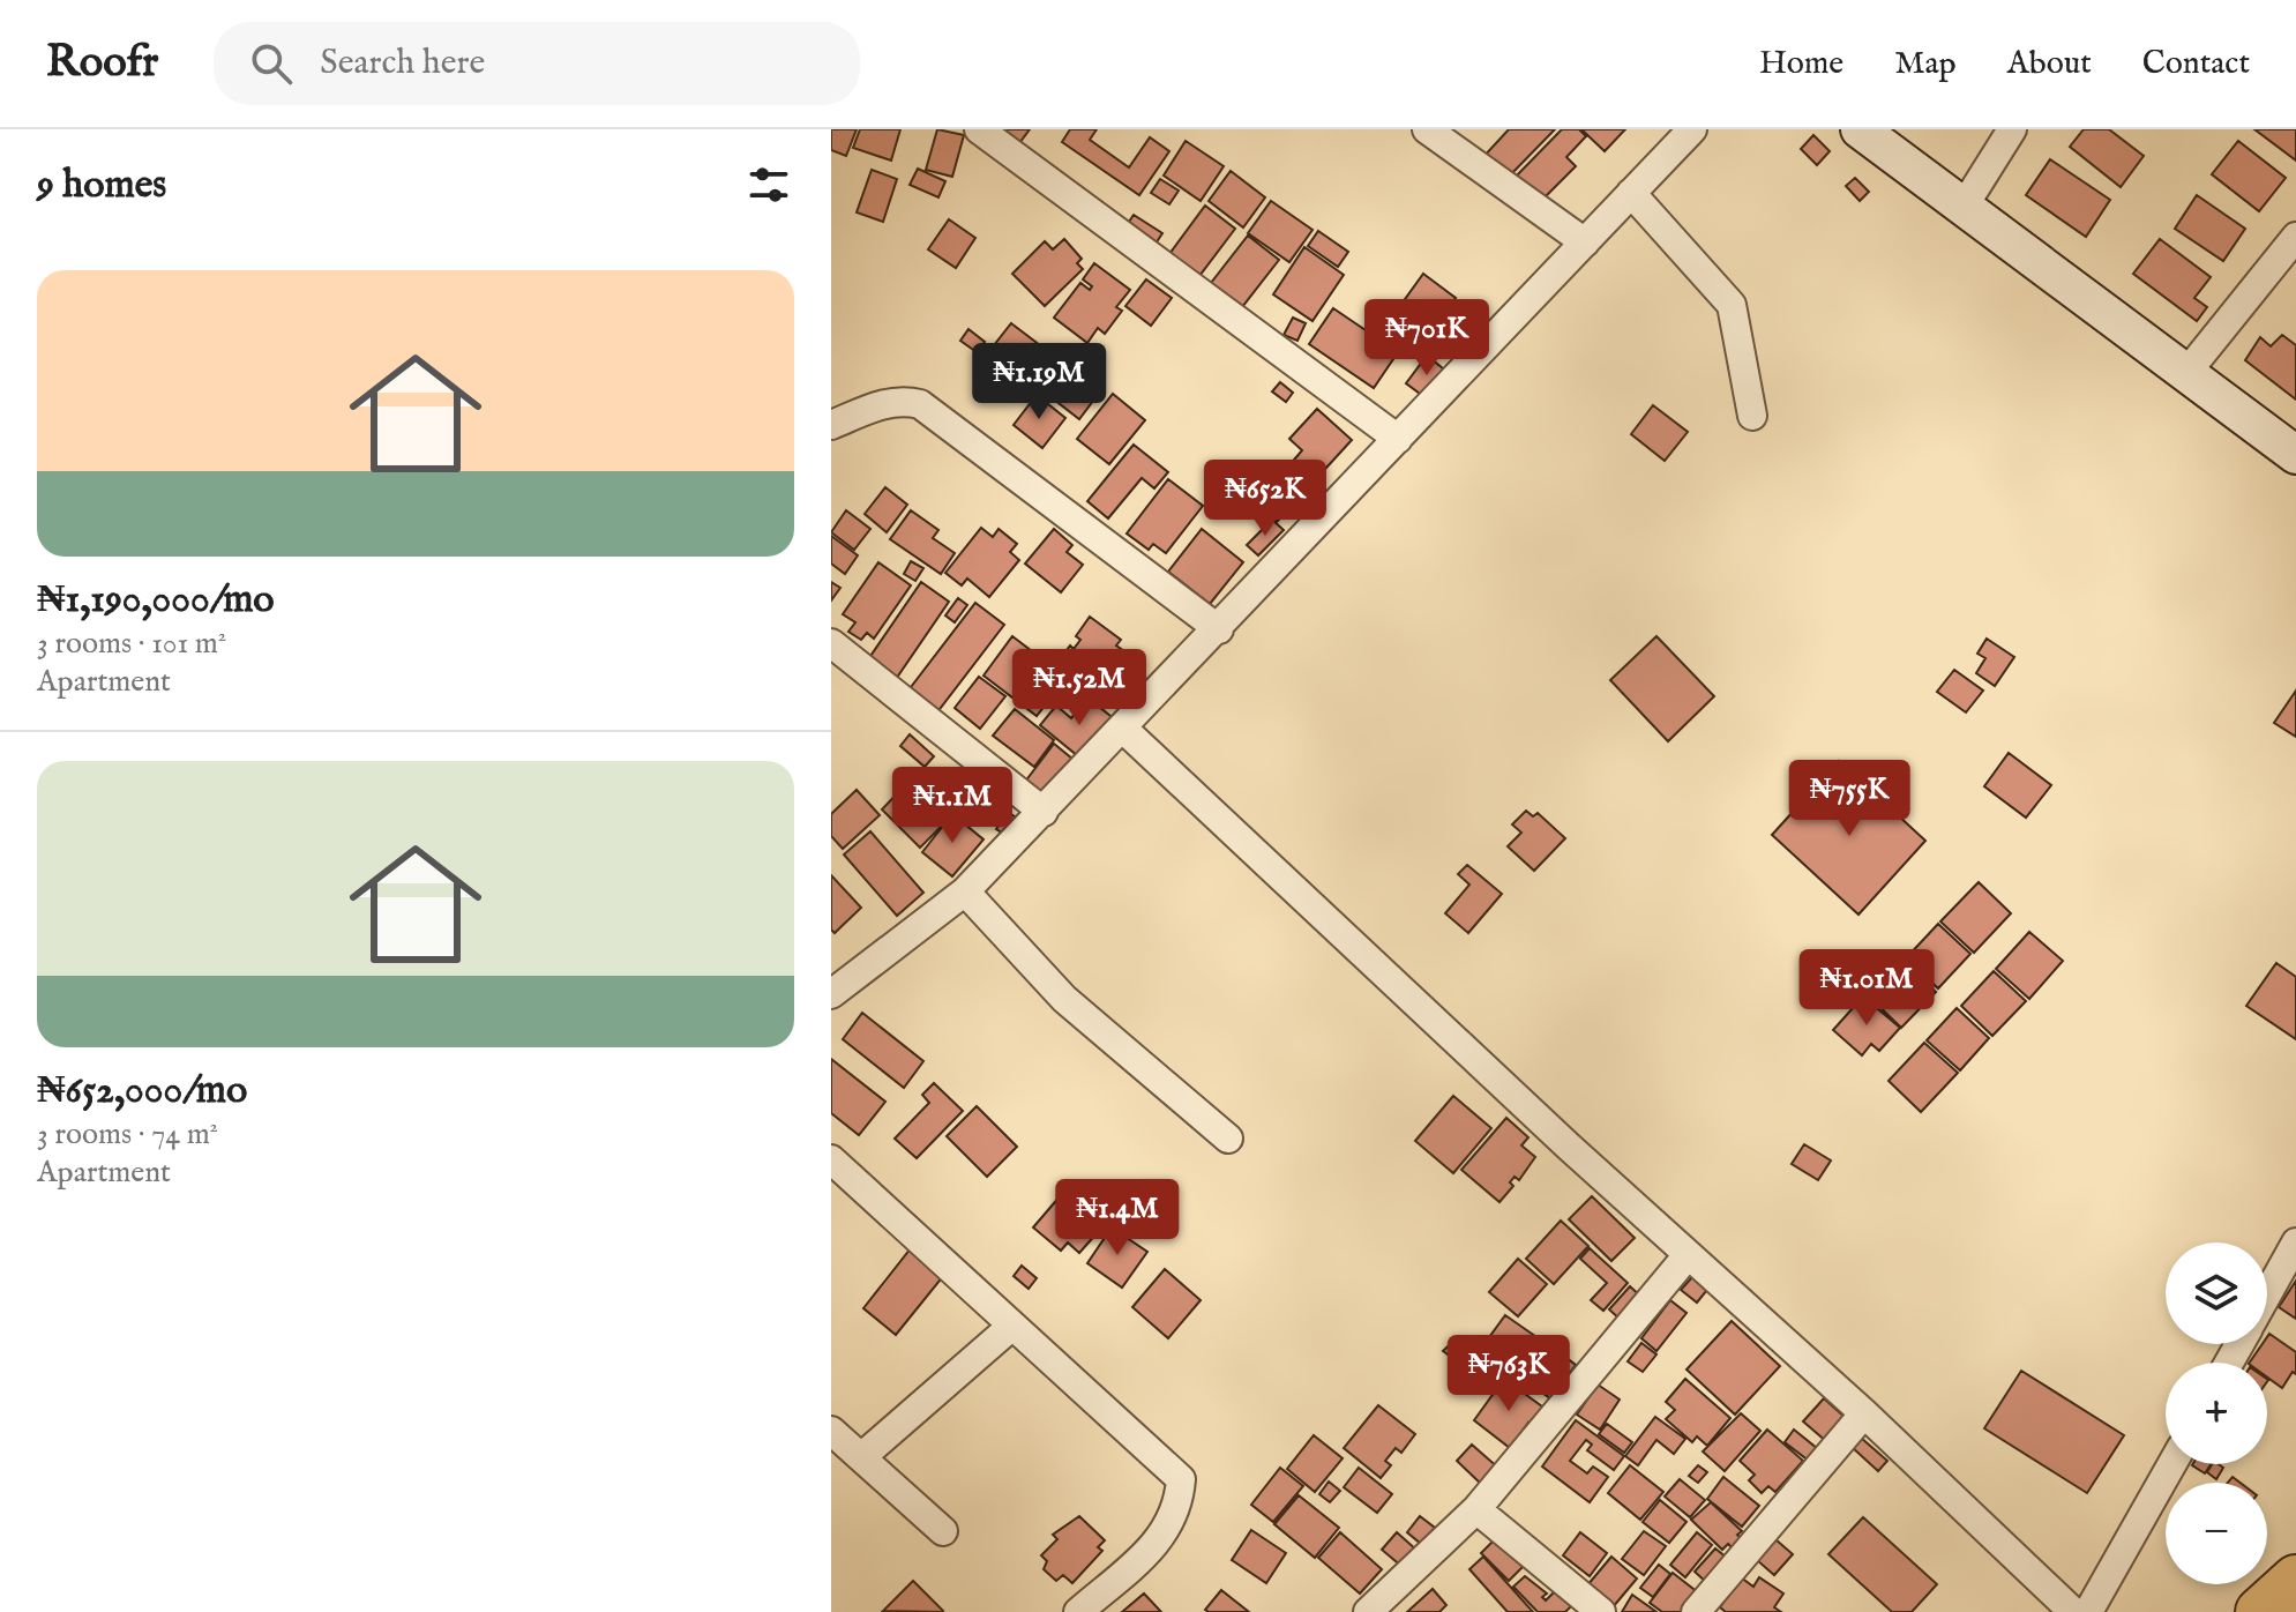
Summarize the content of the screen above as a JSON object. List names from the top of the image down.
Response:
{
  "page": {
    "header": "Roofr",
    "search": "Search here",
    "nav": [
      "Home",
      "Map",
      "About",
      "Contact"
    ],
    "heading": "9 homes",
    "list": [
      {
        "name": "₦1,190,000/mo",
        "note": "3 rooms · 101 m² · Apartment"
      },
      {
        "name": "₦652,000/mo",
        "note": "3 rooms · 74 m² · Apartment"
      }
    ],
    "price": [
      "₦701K",
      "₦1.19M",
      "₦652K",
      "₦1.52M",
      "₦755K",
      "₦1.1M",
      "₦1.01M",
      "₦1.4M",
      "₦763K"
    ],
    "map_buttons": ["+", "−"]
  }
}
